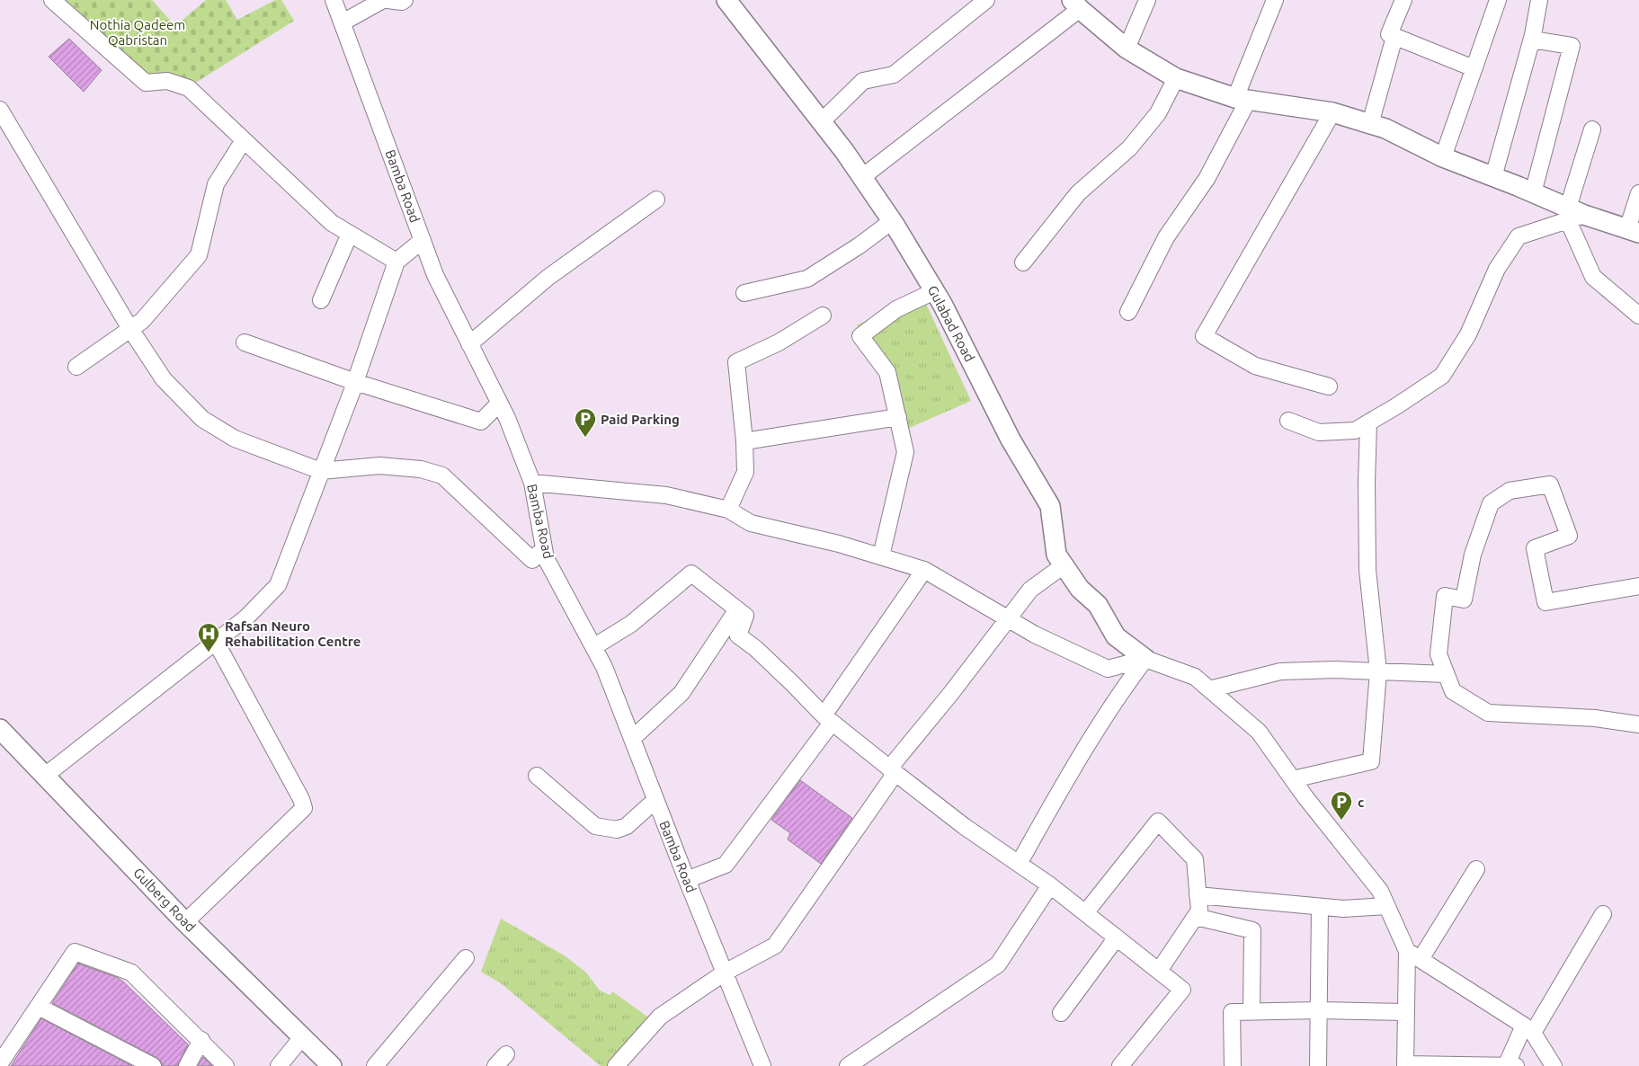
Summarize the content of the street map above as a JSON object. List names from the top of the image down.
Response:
{
  "streets": {
    "street": ["Bamba Road", "Gulabad Road", "Gulberg Road"]
  },
  "parks": ["Nothia Qadeem Qabristan"],
  "places": {
    "parking": ["Paid Parking", "c"],
    "hospital": ["Rafsan Neuro Rehabilitation Centre"]
  }
}
